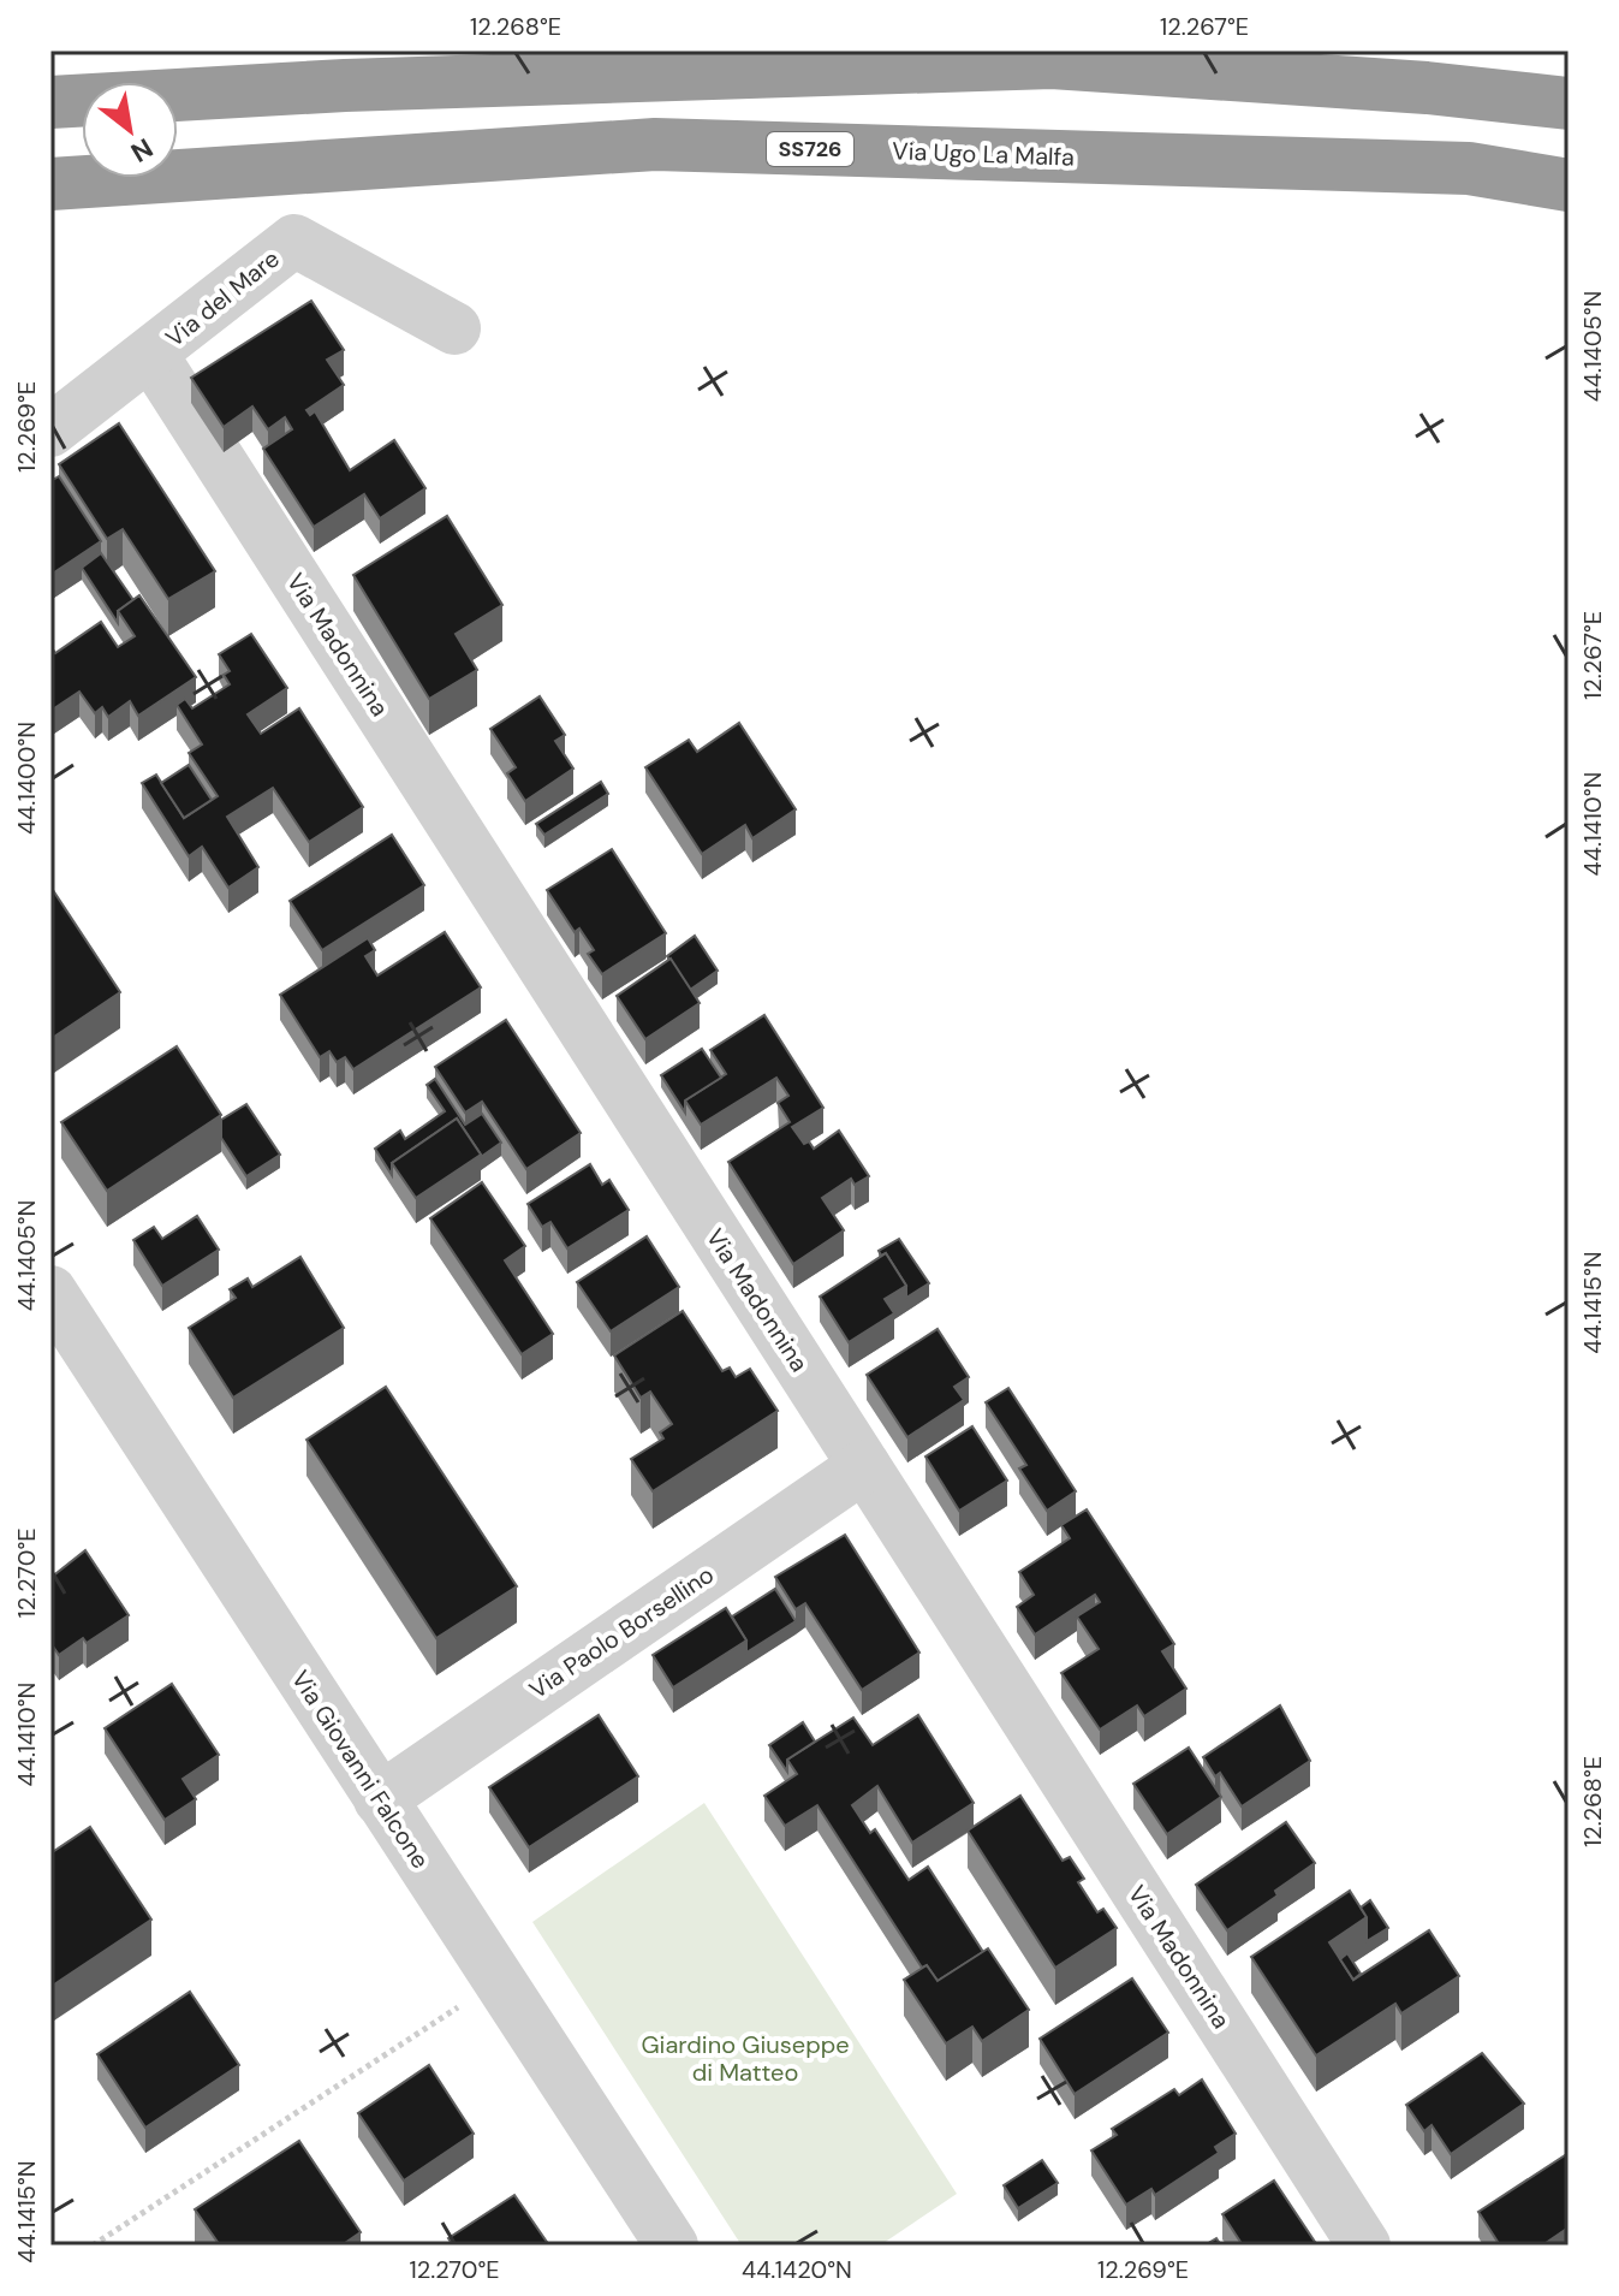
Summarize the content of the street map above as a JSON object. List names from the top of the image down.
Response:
{
  "streets": {
    "highway": ["SS726", "Via Ugo La Malfa"],
    "street": [
      "Via del Mare",
      "Via Madonnina",
      "Via Paolo Borsellino",
      "Via Giovanni Falcone"
    ]
  },
  "crossings": [
    ["Via del Mare", "Via Madonnina"],
    ["Via Madonnina", "Via Paolo Borsellino"],
    ["Via Paolo Borsellino", "Via Giovanni Falcone"]
  ],
  "parks": ["Giardino Giuseppe di Matteo"],
  "north": "bottom right",
  "coordinates": [
    "12.268°E",
    "12.267°E",
    "44.1405°N",
    "12.269°E",
    "44.1400°N",
    "44.1410°N",
    "44.1415°N",
    "12.270°E",
    "44.1420°N"
  ]
}
